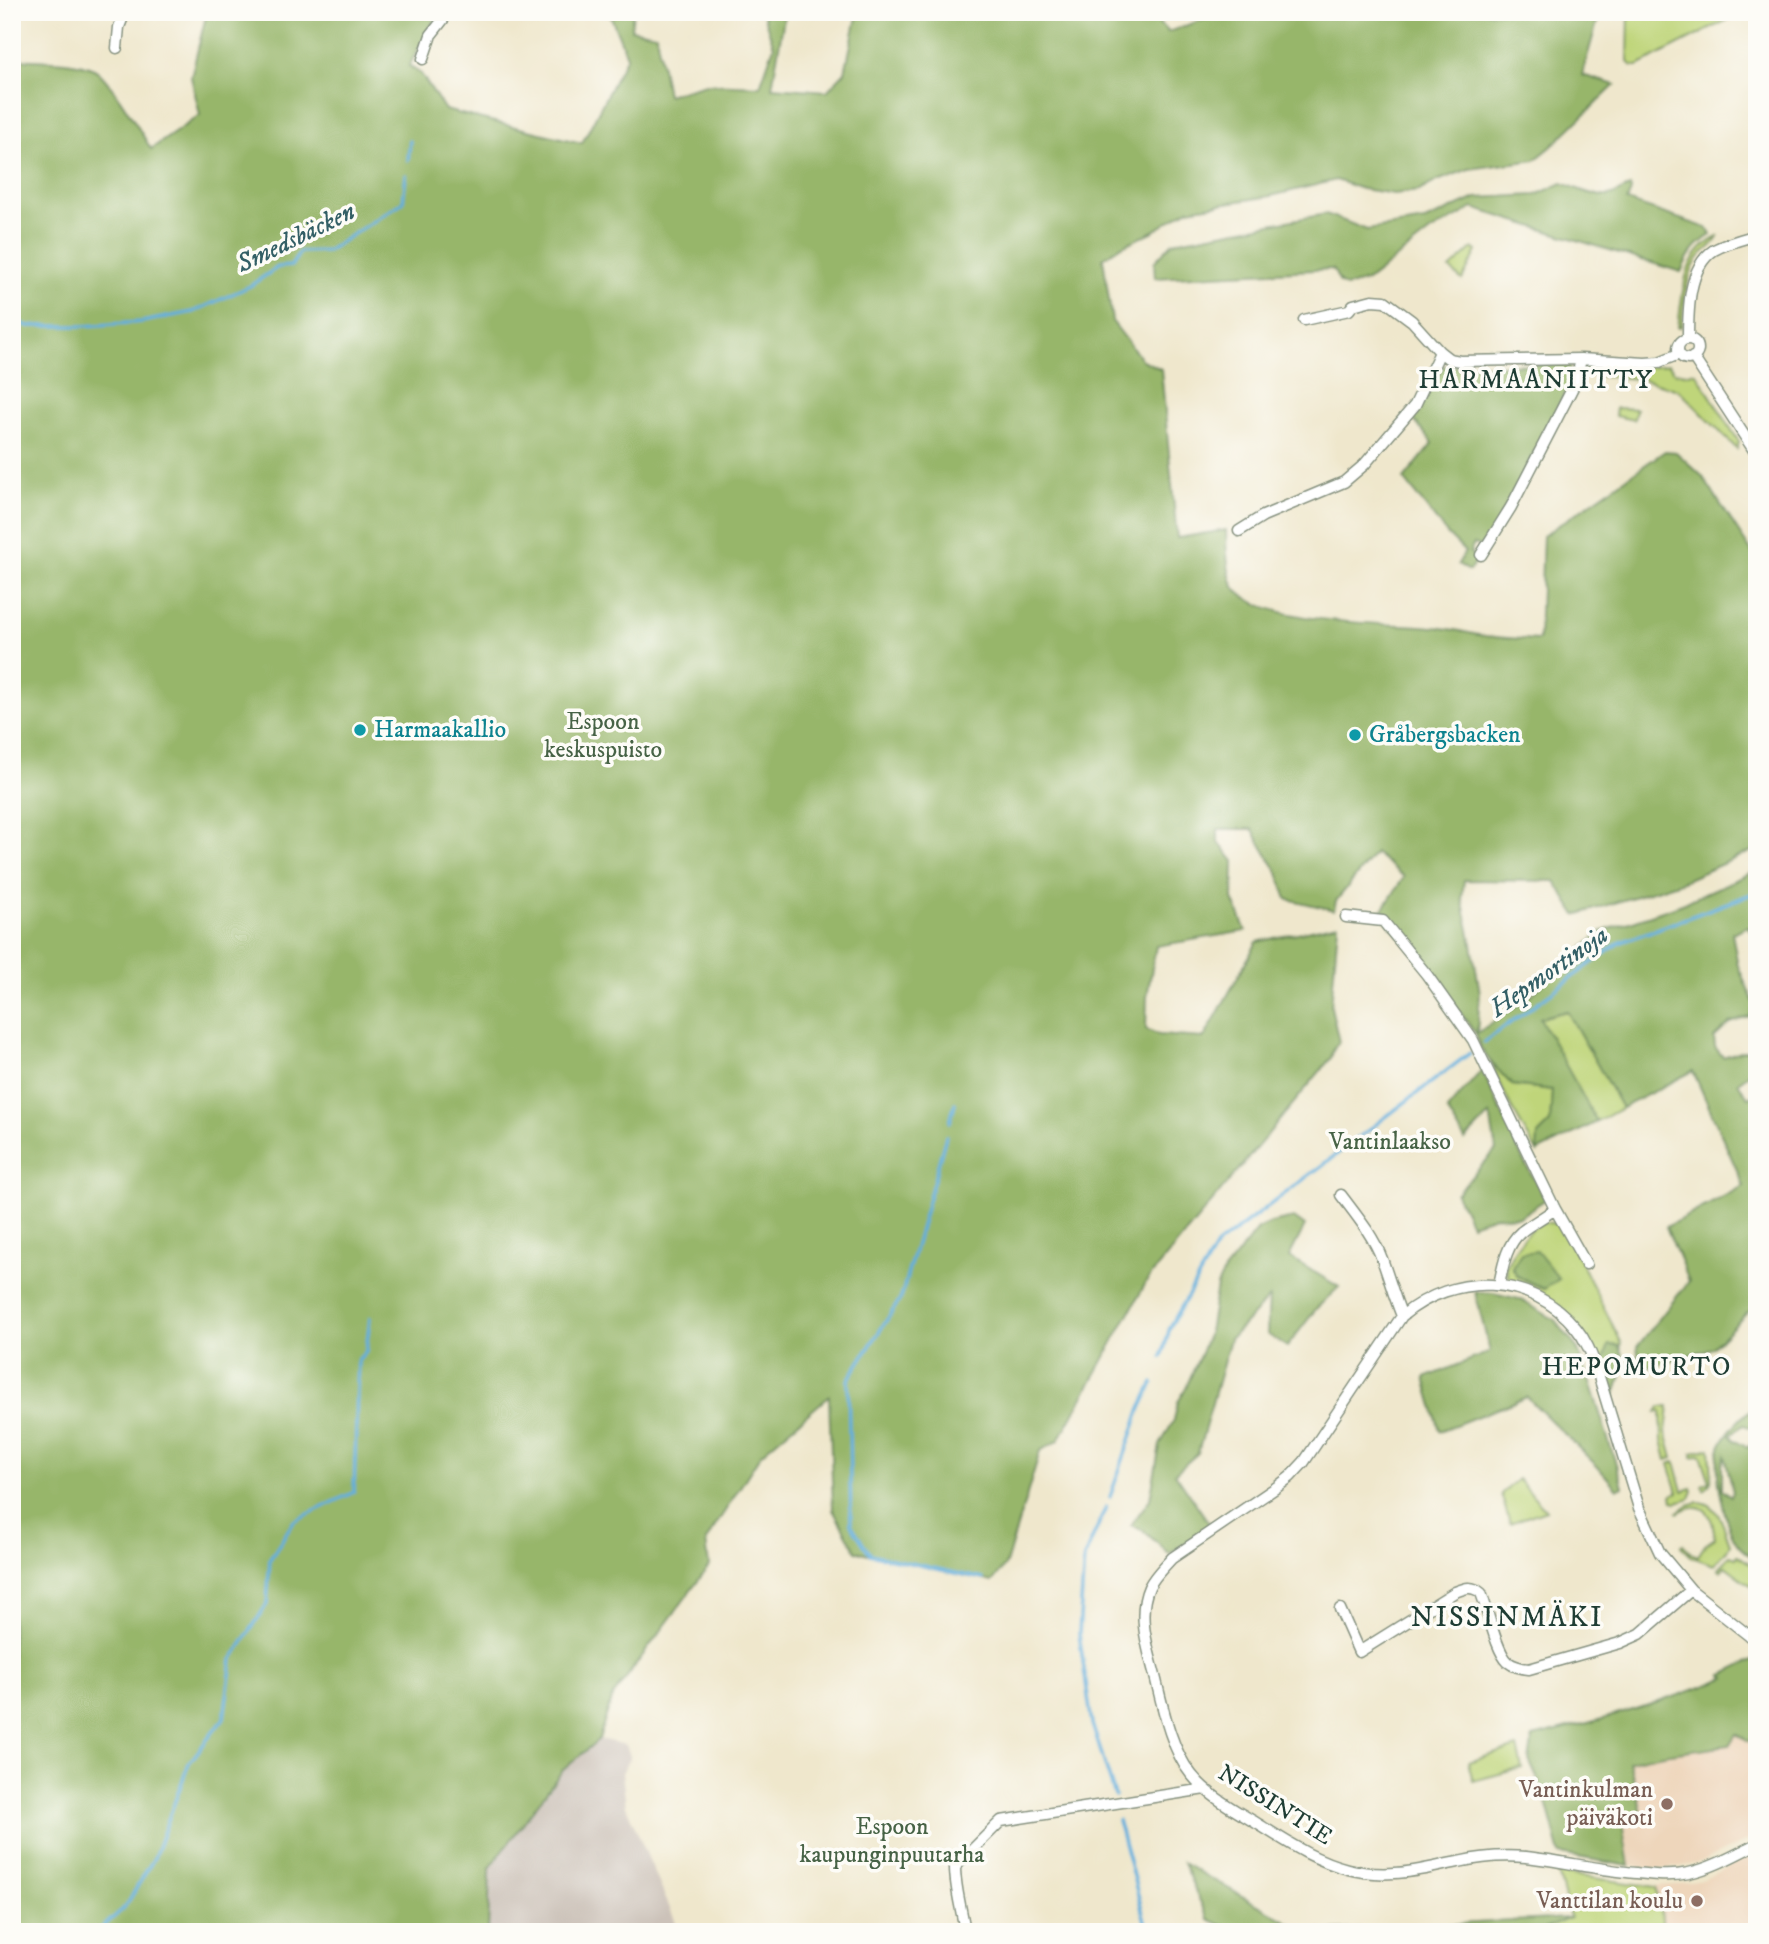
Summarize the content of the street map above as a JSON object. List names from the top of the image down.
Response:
{
  "streets": {
    "street": ["NISSINTIE"]
  },
  "districts": ["HARMAANIITTY", "HEPOMURTO", "NISSINMÄKI"],
  "water": ["Smedsbäcken", "Hepmortinoja"],
  "parks": ["Espoon keskuspuisto", "Vantinlaakso", "Espoon kaupunginpuutarha"],
  "places": [
    "Harmaakallio",
    "Gråbergsbacken",
    "Vantinkulman päiväkoti",
    "Vanttilan koulu"
  ]
}
